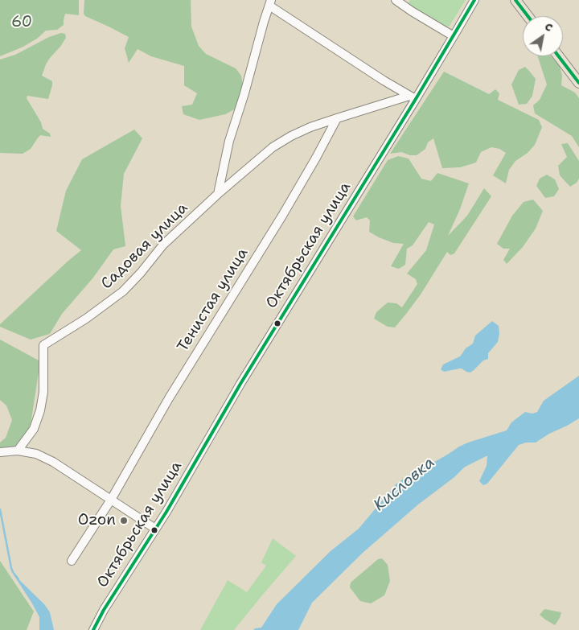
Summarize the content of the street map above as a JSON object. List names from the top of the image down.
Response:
{
  "streets": {
    "street": ["Октябрьская улица", "Садовая улица", "Тенистая улица"]
  },
  "crossings": [
    ["Садовая улица", "Тенистая улица"]
  ],
  "water": ["Кисловка"],
  "parks": ["60"],
  "places": ["Ozon"],
  "north": "top right"
}
